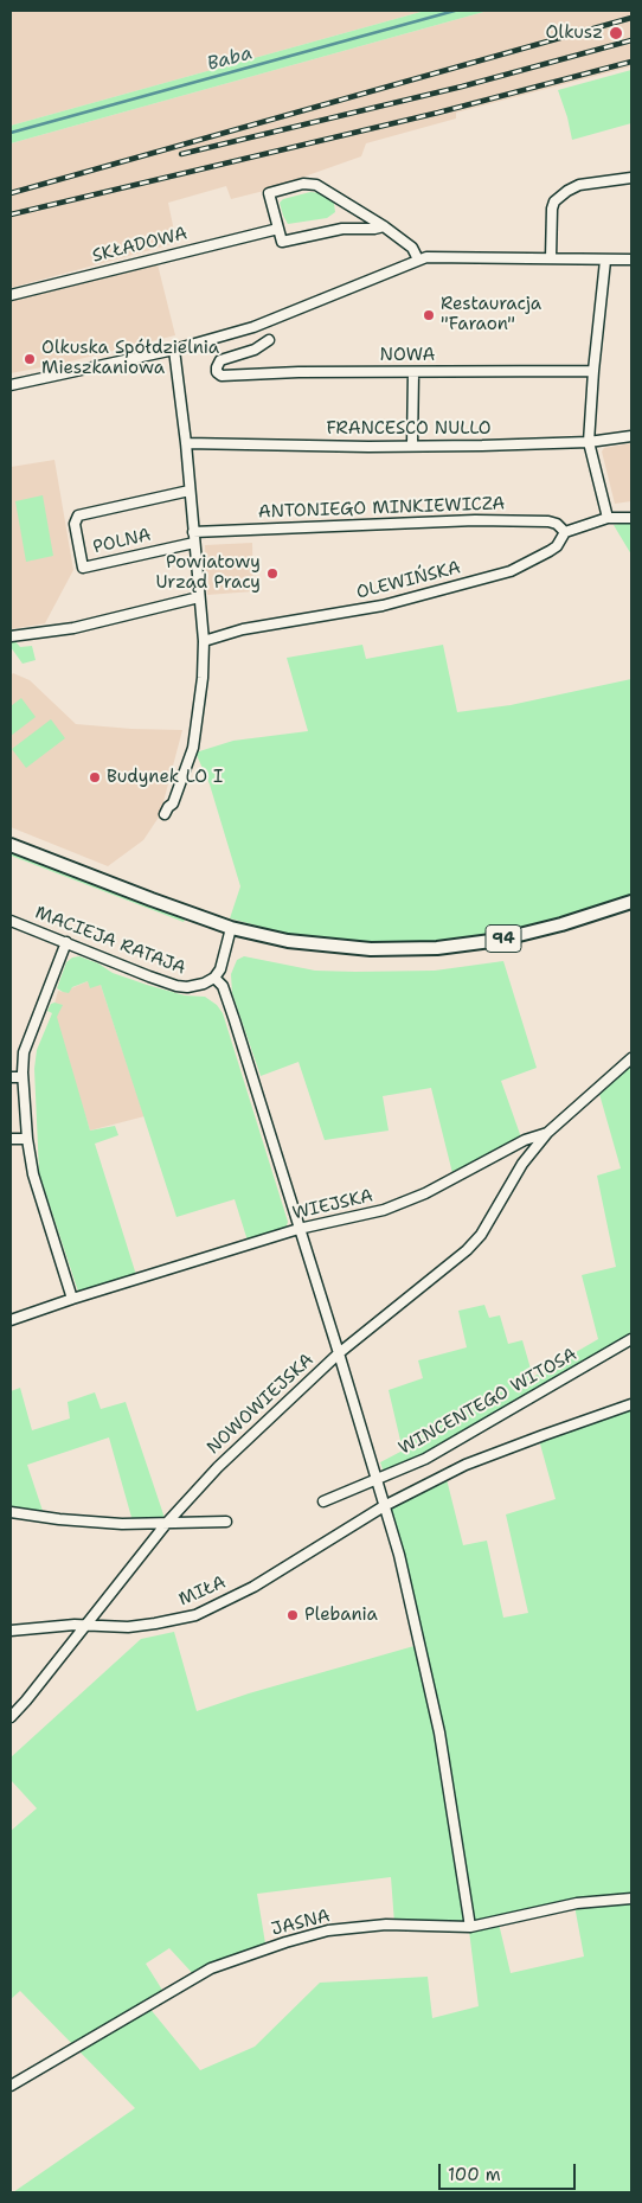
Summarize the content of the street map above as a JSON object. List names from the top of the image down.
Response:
{
  "streets": {
    "main road": ["94"],
    "street": [
      "SKŁADOWA",
      "NOWA",
      "FRANCESCO NULLO",
      "ANTONIEGO MINKIEWICZA",
      "POLNA",
      "OLEWIŃSKA",
      "MACIEJA RATAJA",
      "WIEJSKA",
      "WINCENTEGO WITOSA",
      "NOWOWIEJSKA",
      "MIŁA",
      "JASNA"
    ]
  },
  "crossings": [
    ["ANTONIEGO MINKIEWICZA", "OLEWIŃSKA"],
    ["WIEJSKA", "NOWOWIEJSKA"],
    ["NOWOWIEJSKA", "MIŁA"]
  ],
  "water": ["Baba"],
  "places": [
    "Olkusz",
    "Restauracja \"Faraon\"",
    "Olkuska Spółdzielnia Mieszkaniowa",
    "Powiatowy Urząd Pracy",
    "Budynek LO I",
    "Plebania"
  ],
  "scale_bar": "100 m"
}
